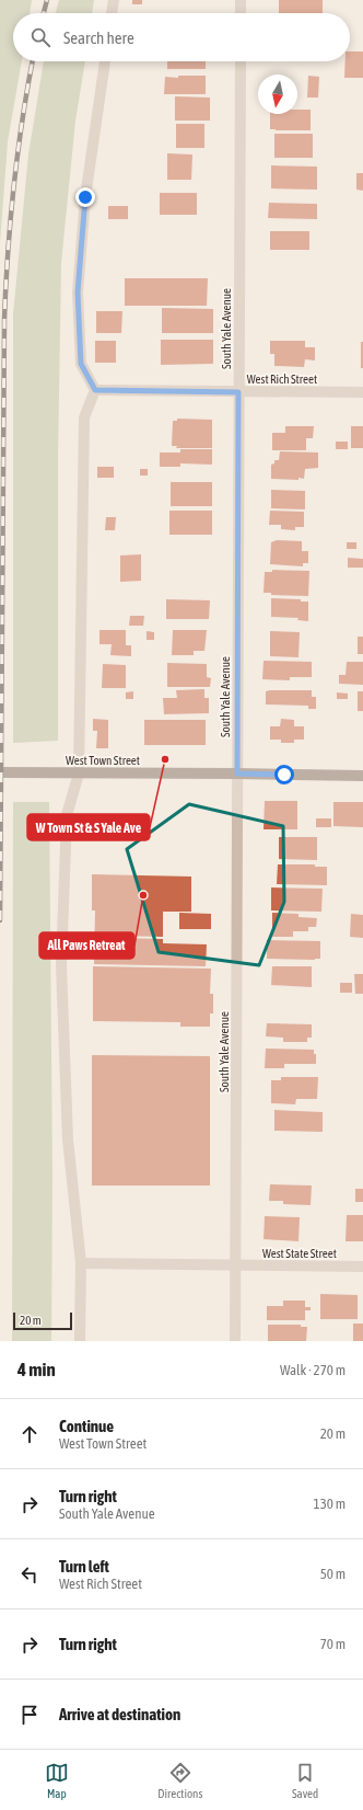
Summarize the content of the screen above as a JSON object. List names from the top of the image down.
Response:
{
  "streets": {
    "main road": ["West Town Street"],
    "street": ["South Yale Avenue", "West Rich Street", "West State Street"]
  },
  "crossings": [
    ["South Yale Avenue", "West Rich Street"],
    ["South Yale Avenue", "West Town Street"],
    ["South Yale Avenue", "West State Street"]
  ],
  "places": ["W Town St & S Yale Ave", "All Paws Retreat"],
  "scale_bar": "20 m",
  "north": "bottom",
  "page": {
    "search": "Search here",
    "scale": "20 m",
    "heading": ["4 min", "Walk · 270 m"],
    "list": [
      ["Continue", "West Town Street", "20 m"],
      ["Turn right", "South Yale Avenue", "130 m"],
      ["Turn left", "West Rich Street", "50 m"],
      ["Turn right", "70 m"],
      "Arrive at destination"
    ],
    "nav": ["Map", "Directions", "Saved"]
  }
}
